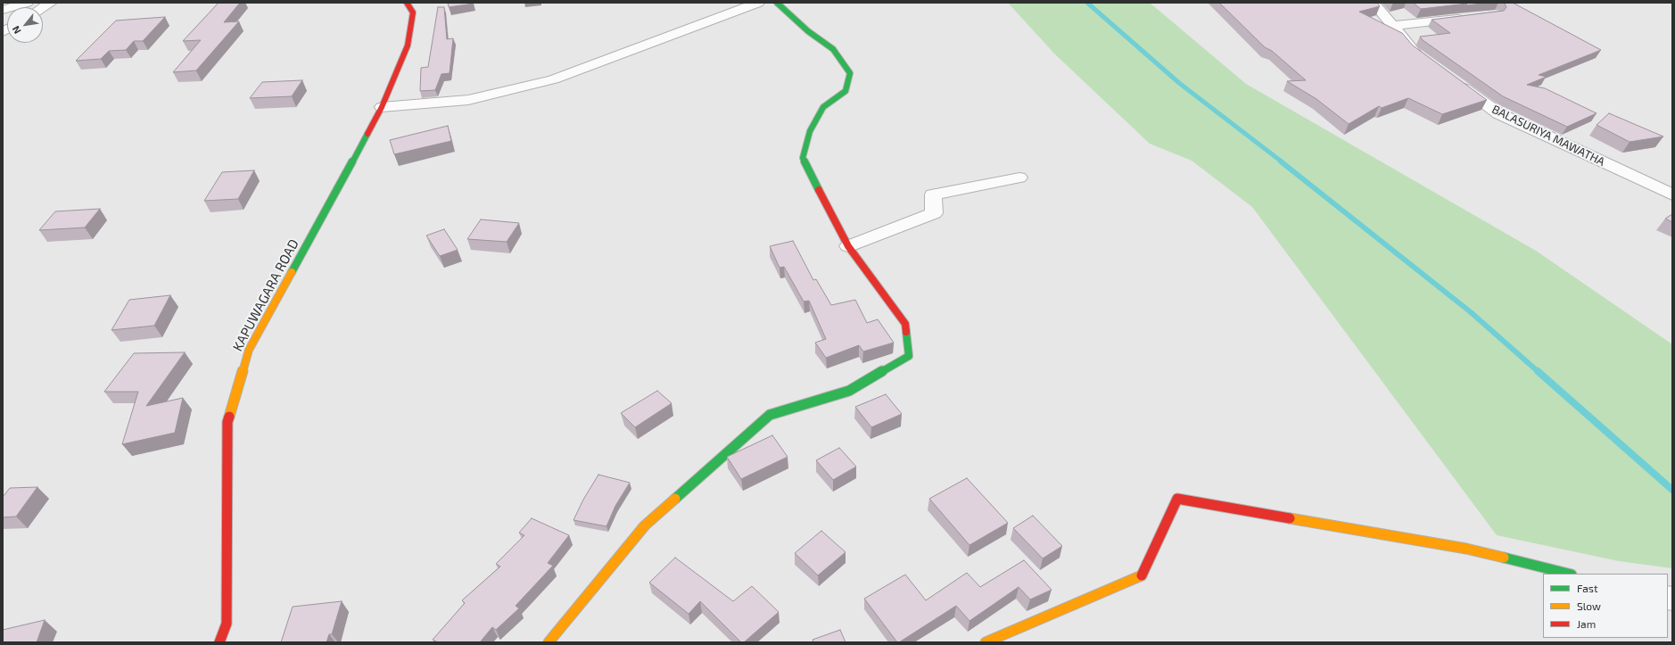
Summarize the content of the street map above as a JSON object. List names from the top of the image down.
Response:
{
  "streets": {
    "street": ["BALASURIYA MAWATHA", "KAPUWAGARA ROAD"]
  },
  "legend": ["Fast", "Slow", "Jam"],
  "north": "bottom left"
}
